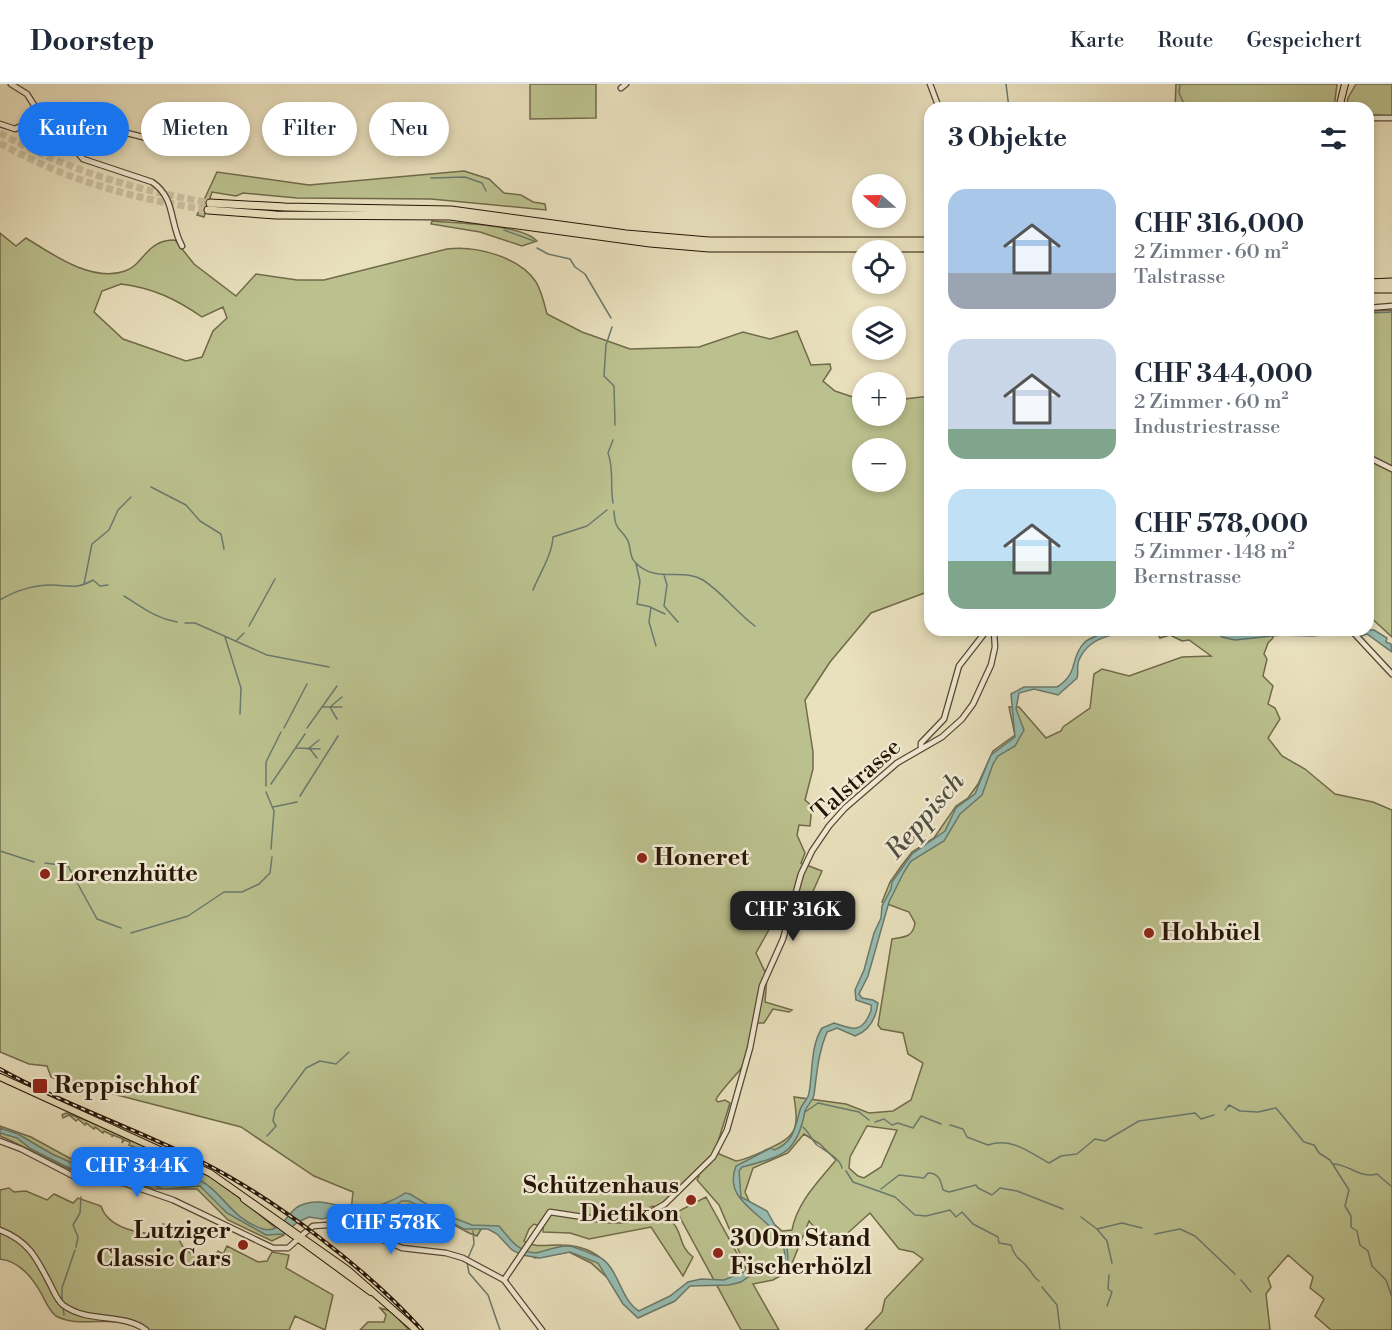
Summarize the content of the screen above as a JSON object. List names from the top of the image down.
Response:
{
  "streets": {
    "street": ["Talstrasse"]
  },
  "water": ["Reppisch"],
  "places": {
    "other": [
      "Honeret",
      "Lorenzhütte",
      "Hohbüel",
      "Schützenhaus Dietikon",
      "Lutziger Classic Cars",
      "300m Stand Fischerhölzl"
    ],
    "transit": ["Reppischhof"]
  },
  "north": "left",
  "page": {
    "header": "Doorstep",
    "nav": ["Karte", "Route", "Gespeichert"],
    "chip": [
      "Kaufen",
      "Mieten",
      "Filter",
      "Neu"
    ],
    "heading": "3 Objekte",
    "map_buttons": ["+", "−"],
    "list": [
      {
        "name": "CHF 316,000",
        "note": "2 Zimmer · 60 m² · Talstrasse"
      },
      {
        "name": "CHF 344,000",
        "note": "2 Zimmer · 60 m² · Industriestrasse"
      },
      {
        "name": "CHF 578,000",
        "note": "5 Zimmer · 148 m² · Bernstrasse"
      }
    ],
    "price": ["CHF 316K", "CHF 344K", "CHF 578K"]
  }
}
